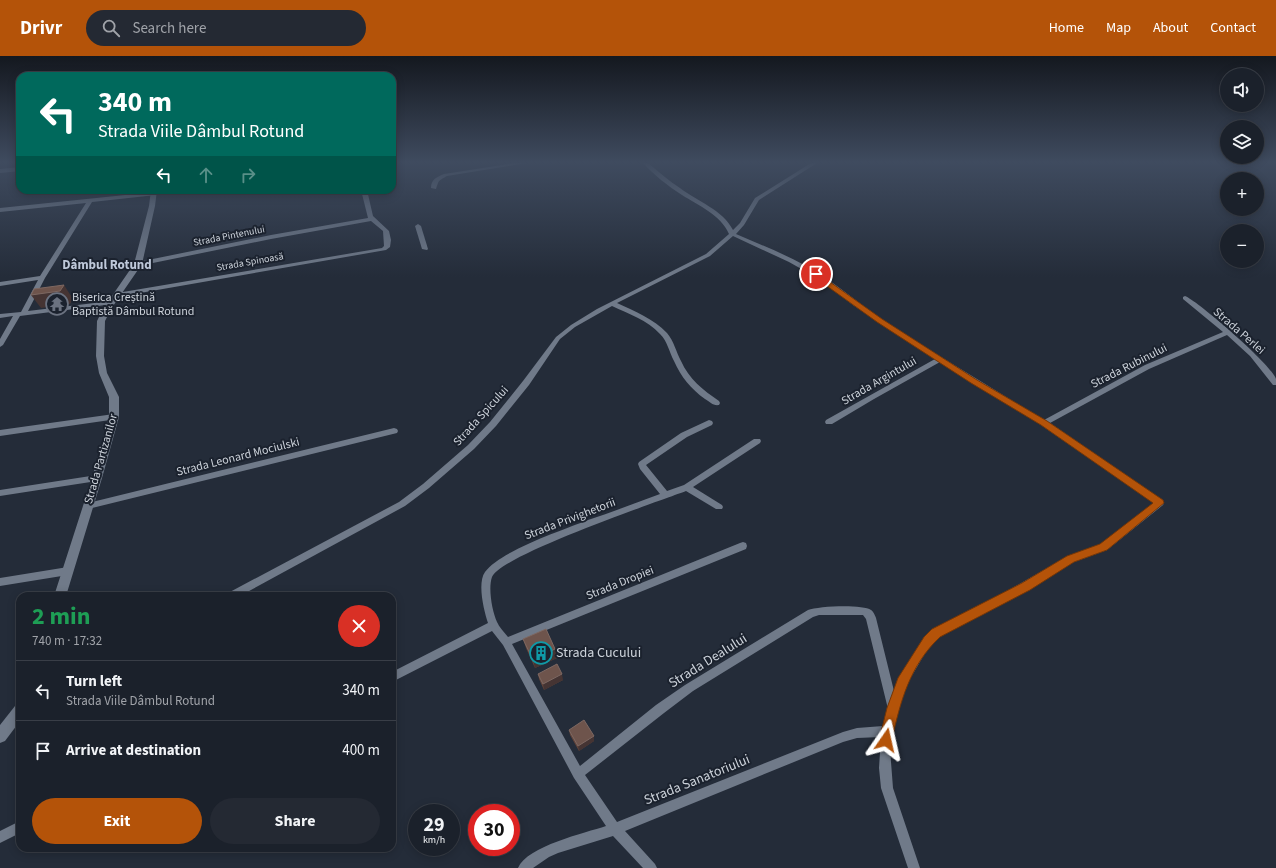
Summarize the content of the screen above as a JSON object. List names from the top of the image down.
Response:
{
  "streets": {
    "street": [
      "Strada Pintenului",
      "Strada Spinoasă",
      "Strada Perlei",
      "Strada Rubinului",
      "Strada Argintului",
      "Strada Spicului",
      "Strada Leonard Mociulski",
      "Strada Partizanilor",
      "Strada Privighetorii",
      "Strada Dropiei",
      "Strada Dealului",
      "Strada Sanatoriului"
    ]
  },
  "crossings": [
    ["Strada Pintenului", "Strada Spinoasă"],
    ["Strada Pintenului", "Strada Partizanilor"],
    ["Strada Spinoasă", "Strada Partizanilor"],
    ["Strada Perlei", "Strada Rubinului"],
    ["Strada Leonard Mociulski", "Strada Partizanilor"]
  ],
  "districts": ["Dâmbul Rotund"],
  "places": {
    "temple": ["Biserica Creștină Baptistă Dâmbul Rotund"],
    "building": ["Strada Cucului"]
  },
  "page": {
    "header": "Drivr",
    "search": "Search here",
    "nav": [
      "Home",
      "Map",
      "About",
      "Contact"
    ],
    "map_buttons": ["+", "−"],
    "turn": ["340 m", "Strada Viile Dâmbul Rotund"],
    "heading": ["2 min", "740 m · 17:32"],
    "list": [
      {
        "name": "Turn left",
        "note": "Strada Viile Dâmbul Rotund",
        "value": "340 m"
      },
      {
        "name": "Arrive at destination",
        "value": "400 m"
      }
    ],
    "buttons": ["Exit", "Share"],
    "speed": "29 km/h",
    "limit": "30"
  }
}
